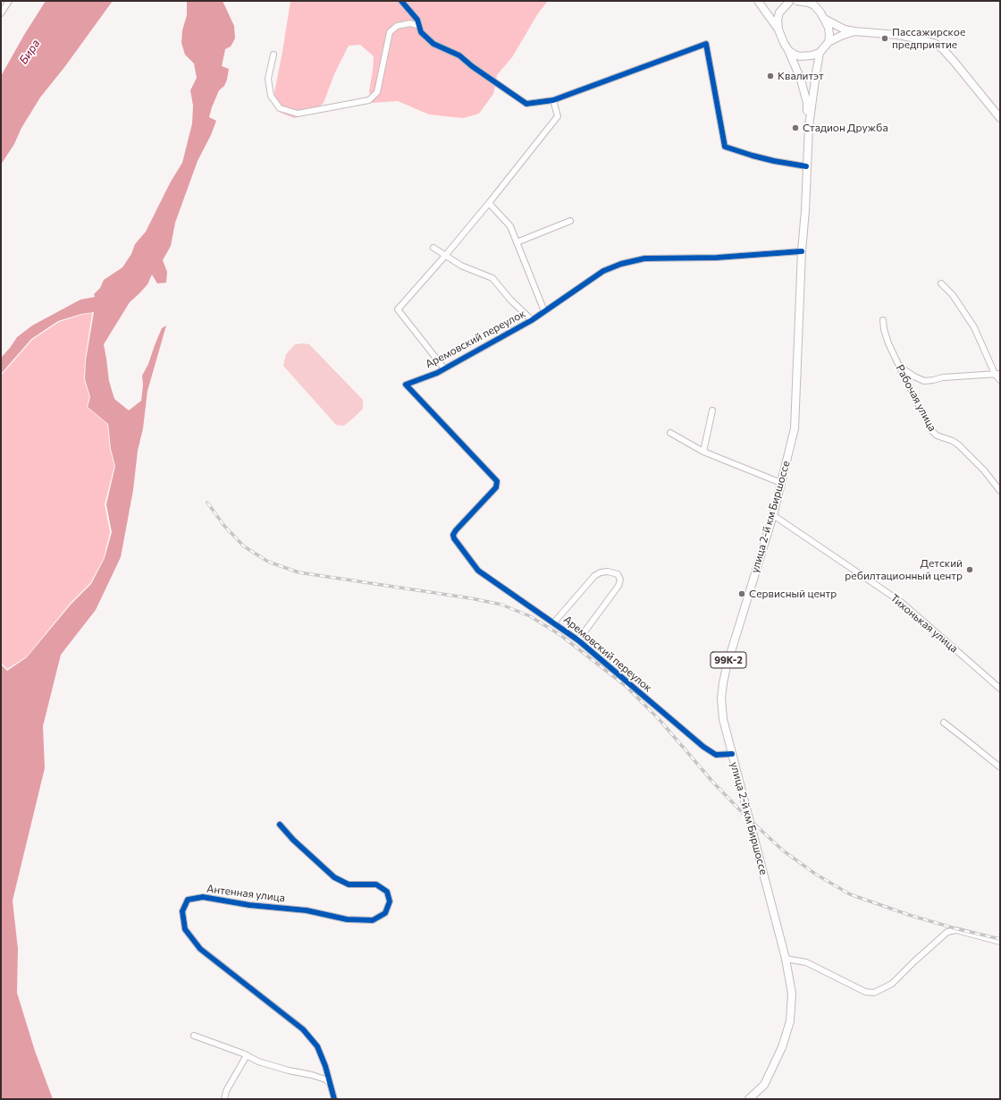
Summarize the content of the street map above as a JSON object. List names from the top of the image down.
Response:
{
  "streets": {
    "main road": ["улица 2-й км Биршоссе", "99К-2"],
    "street": [
      "Аремовский переулок",
      "Рабочая улица",
      "Тихонькая улица",
      "Антенная улица"
    ]
  },
  "crossings": [
    ["Аремовский переулок", "улица 2-й км Биршоссе"],
    ["улица 2-й км Биршоссе", "Тихонькая улица"],
    ["улица 2-й км Биршоссе", "99К-2"]
  ],
  "water": ["Бира"],
  "places": [
    "Пассажирское предприятие",
    "Квалитэт",
    "Стадион Дружба",
    "Детский ребилтационный центр",
    "Сервисный центр"
  ]
}
